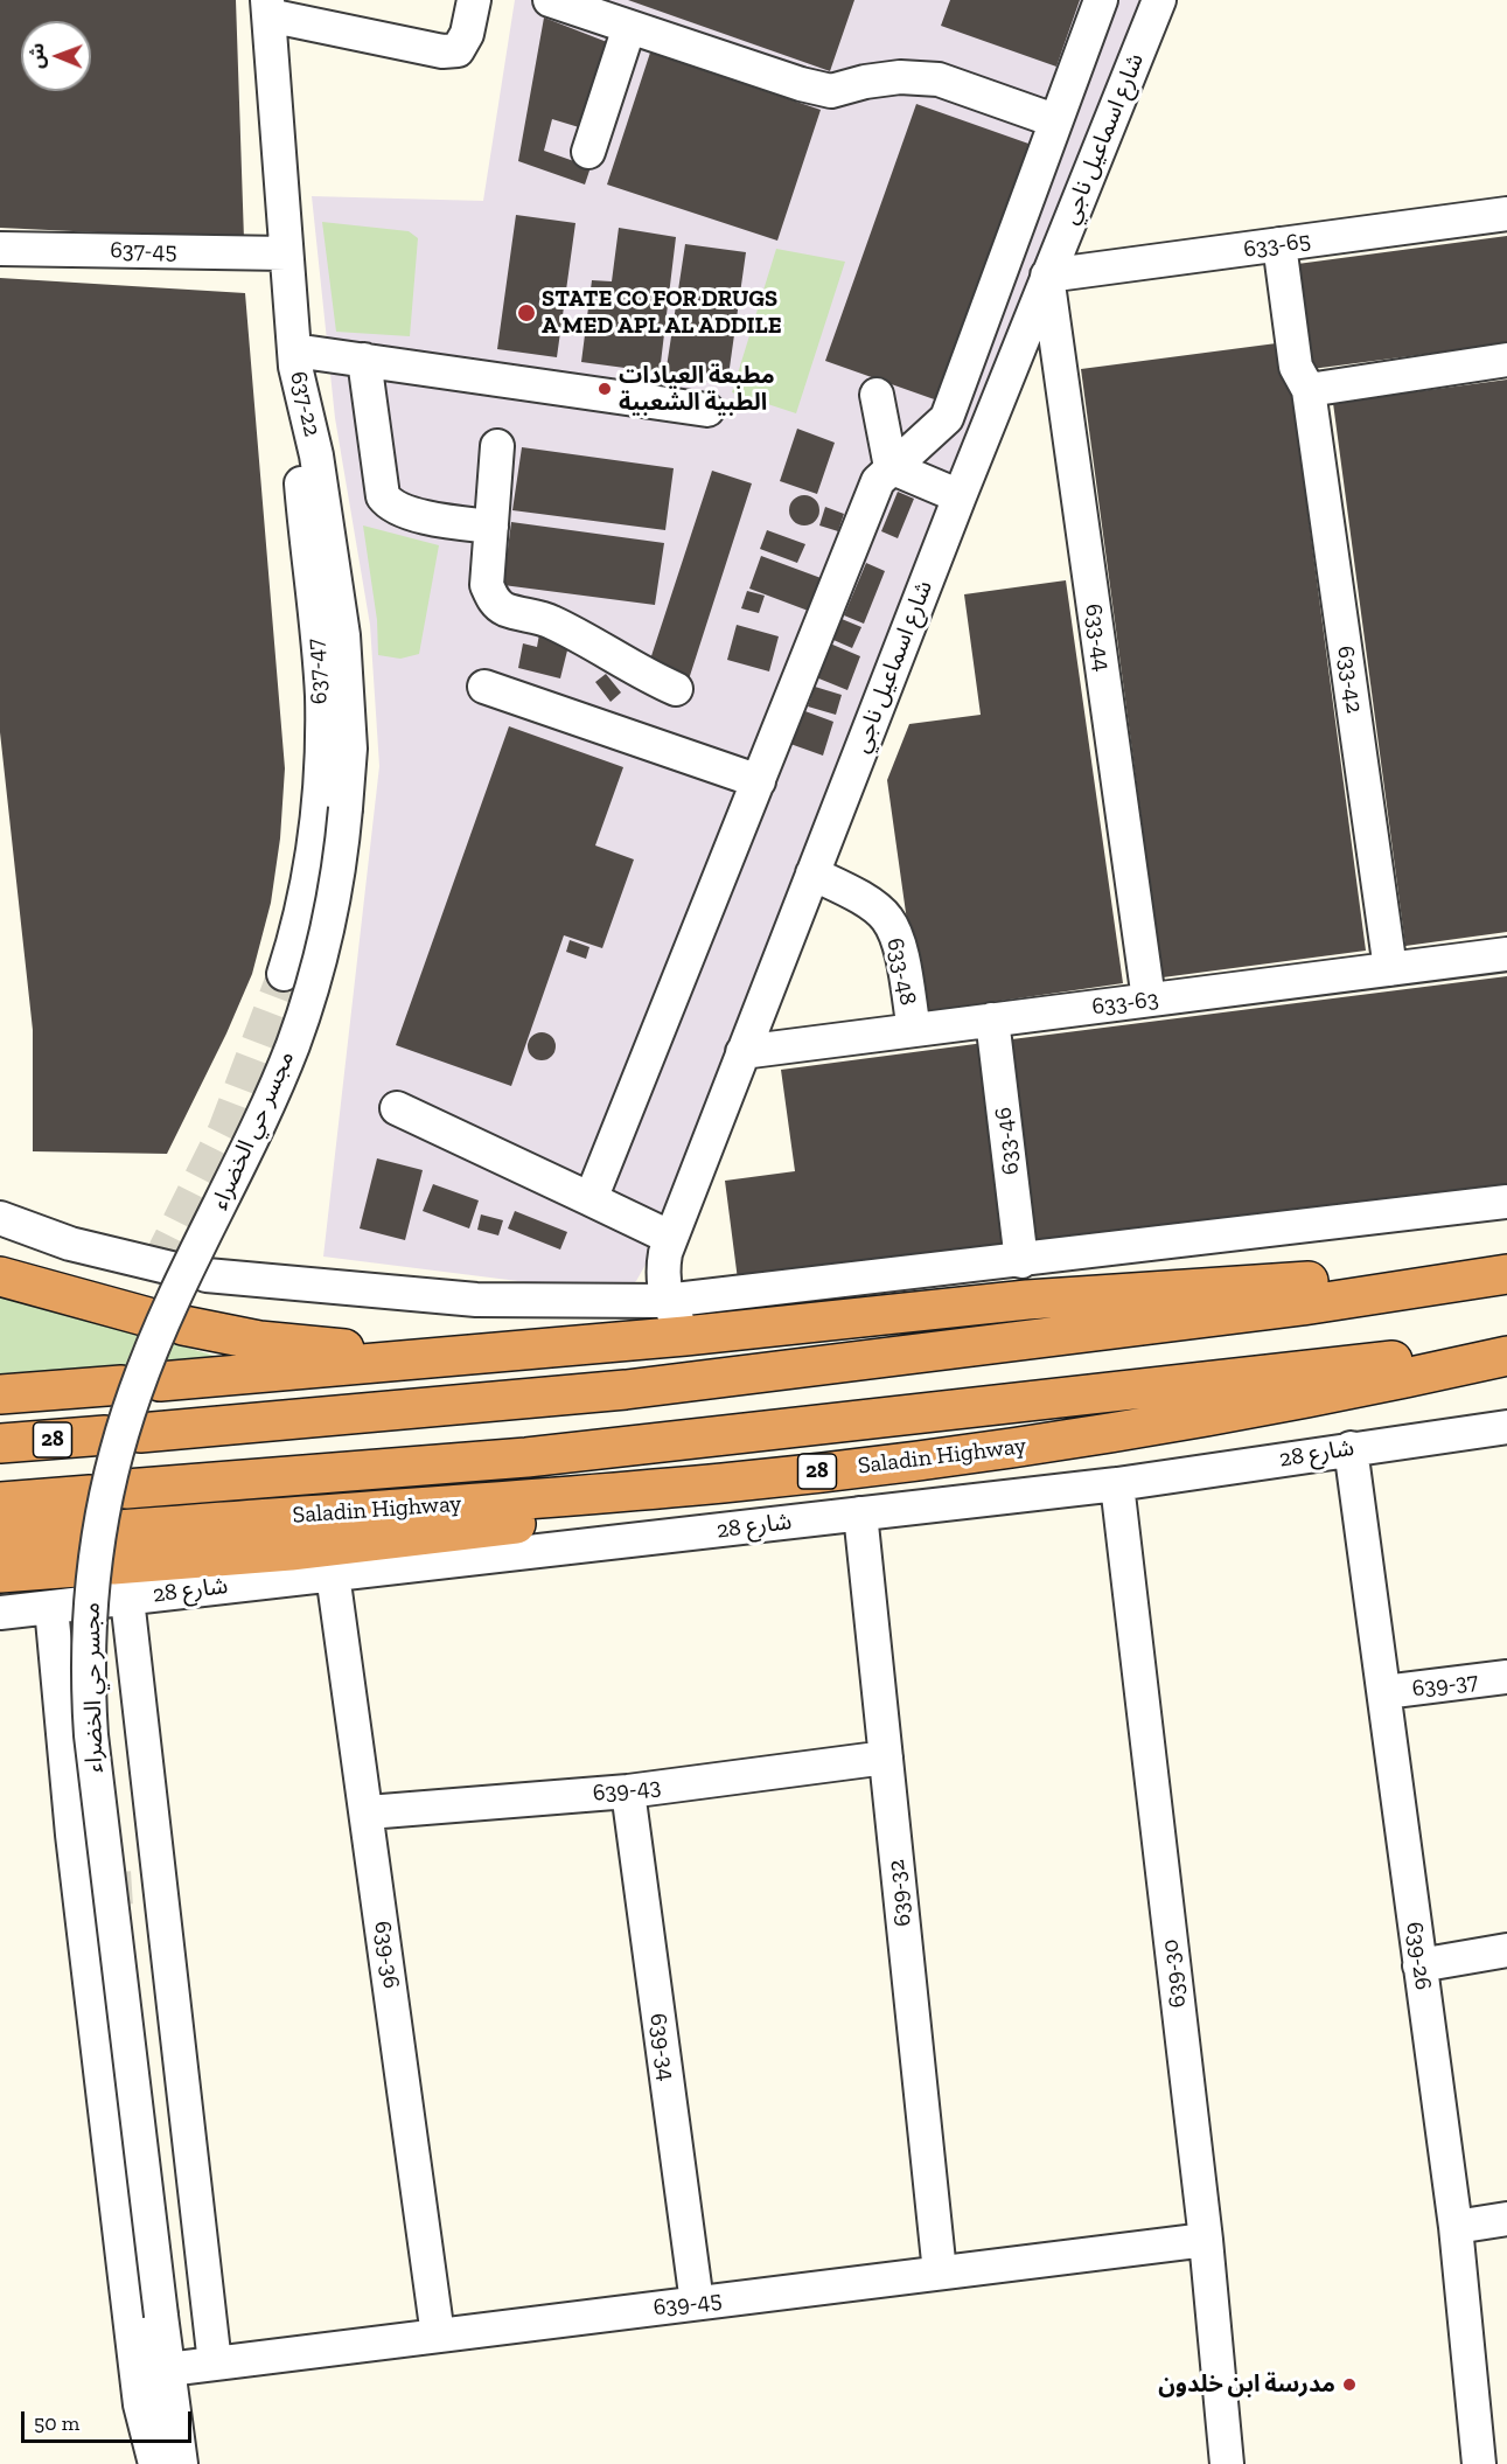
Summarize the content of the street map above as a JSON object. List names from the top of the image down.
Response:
{
  "streets": {
    "highway": ["28", "Saladin Highway"],
    "street": [
      "شارع اسماعيل ناجي",
      "633-65",
      "637-45",
      "637-22",
      "633-44",
      "637-47",
      "633-42",
      "633-48",
      "633-63",
      "مجسر حي الخضراء",
      "633-46",
      "شارع 28",
      "639-37",
      "639-43",
      "639-32",
      "639-36",
      "639-26",
      "639-30",
      "639-34",
      "639-45"
    ]
  },
  "crossings": [
    ["شارع اسماعيل ناجي", "633-65"],
    ["شارع اسماعيل ناجي", "633-44"],
    ["شارع اسماعيل ناجي", "633-48"],
    ["شارع اسماعيل ناجي", "633-63"],
    ["633-65", "633-44"],
    ["633-65", "633-42"],
    ["637-45", "637-22"],
    ["637-22", "637-47"],
    ["637-22", "مجسر حي الخضراء"],
    ["633-44", "633-63"],
    ["633-42", "633-63"],
    ["633-48", "633-63"],
    ["633-63", "633-46"],
    ["مجسر حي الخضراء", "639-45"],
    ["شارع 28", "Saladin Highway"],
    ["شارع 28", "639-32"],
    ["شارع 28", "639-36"],
    ["شارع 28", "639-26"],
    ["شارع 28", "639-30"],
    ["639-37", "639-26"],
    ["639-43", "639-32"],
    ["639-43", "639-36"],
    ["639-43", "639-34"],
    ["639-32", "639-45"],
    ["639-36", "639-45"],
    ["639-30", "639-45"],
    ["639-34", "639-45"]
  ],
  "places": ["STATE CO FOR DRUGS A MED APL AL ADDILE", "مطبعة العيادات الطبية الشعبية", "مدرسة ابن خلدون"],
  "scale_bar": "50 m",
  "north": "left"
}
